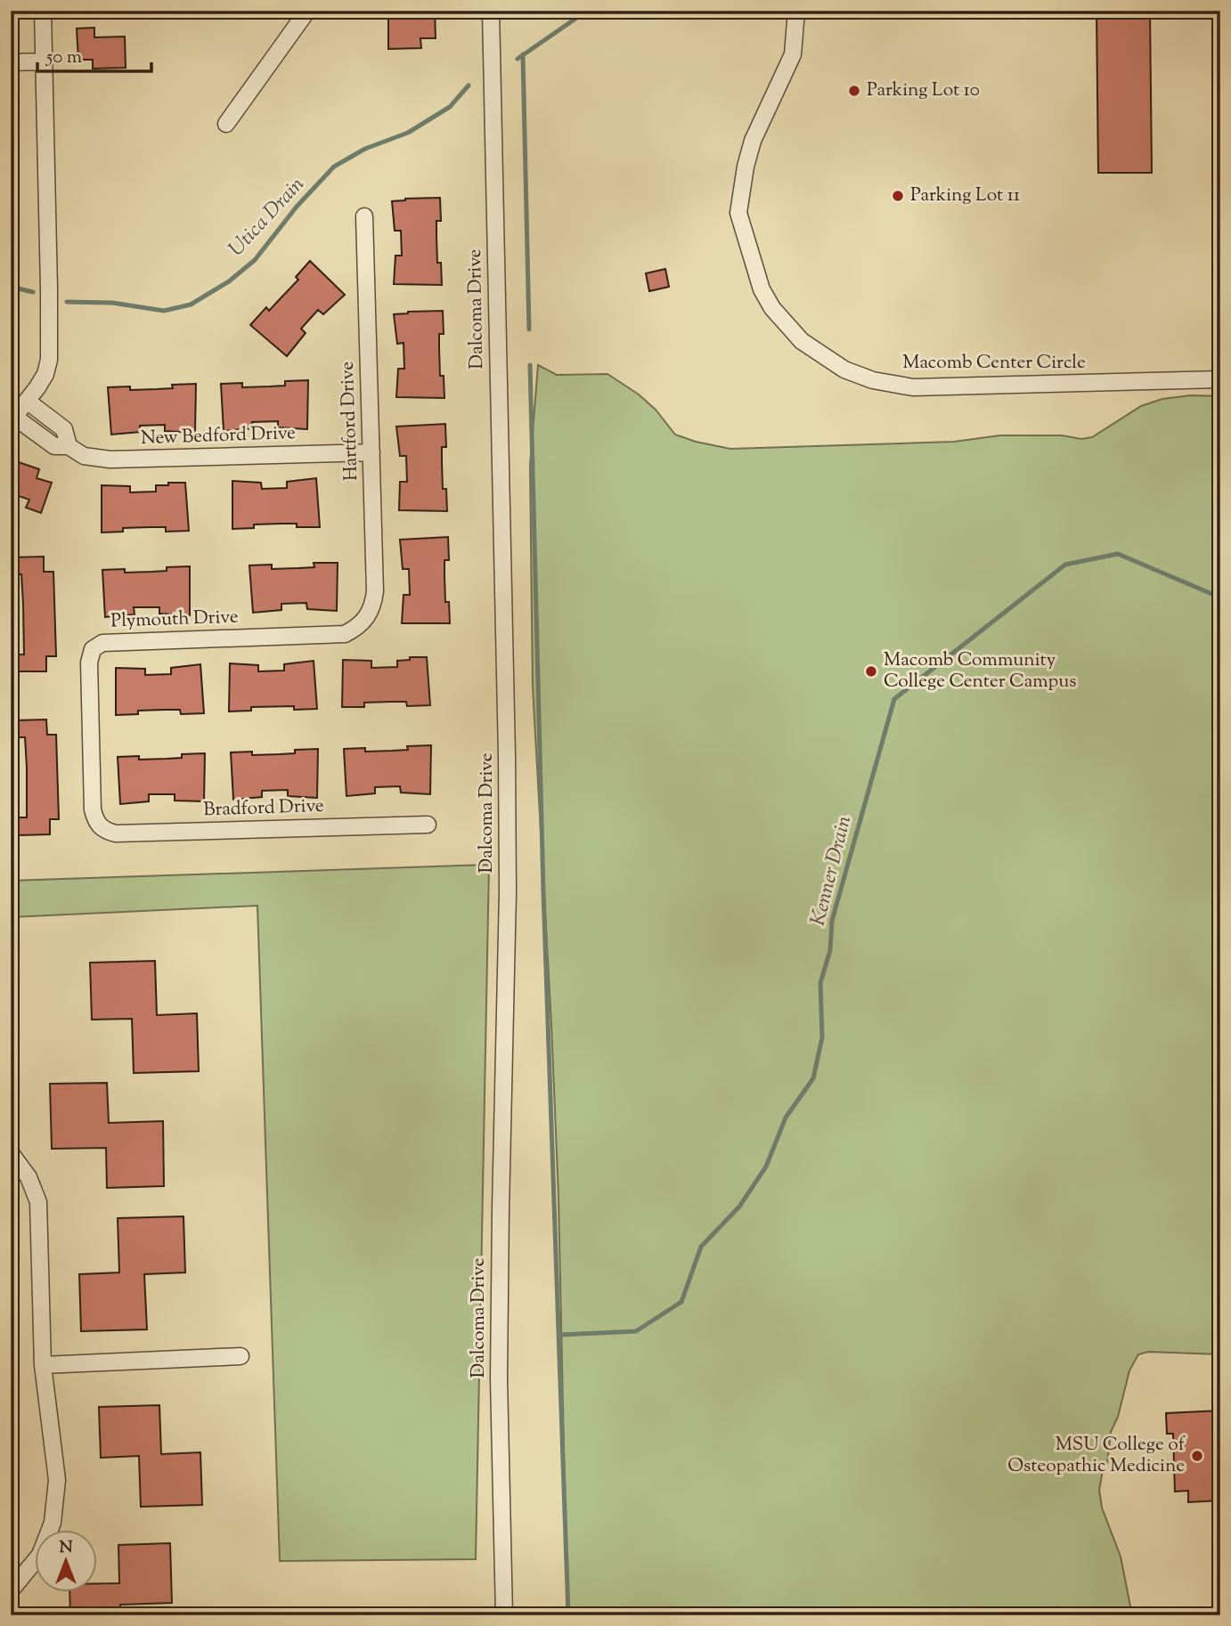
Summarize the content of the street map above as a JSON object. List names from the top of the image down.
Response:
{
  "streets": {
    "street": [
      "Dalcoma Drive",
      "Macomb Center Circle",
      "Hartford Drive",
      "New Bedford Drive",
      "Plymouth Drive",
      "Bradford Drive"
    ]
  },
  "crossings": [
    ["Hartford Drive", "New Bedford Drive"],
    ["Hartford Drive", "Plymouth Drive"],
    ["Plymouth Drive", "Bradford Drive"]
  ],
  "water": ["Utica Drain", "Kenner Drain"],
  "places": [
    "Parking Lot 10",
    "Parking Lot 11",
    "Macomb Community College Center Campus",
    "MSU College of Osteopathic Medicine"
  ],
  "scale_bar": "50 m",
  "north": "top"
}
